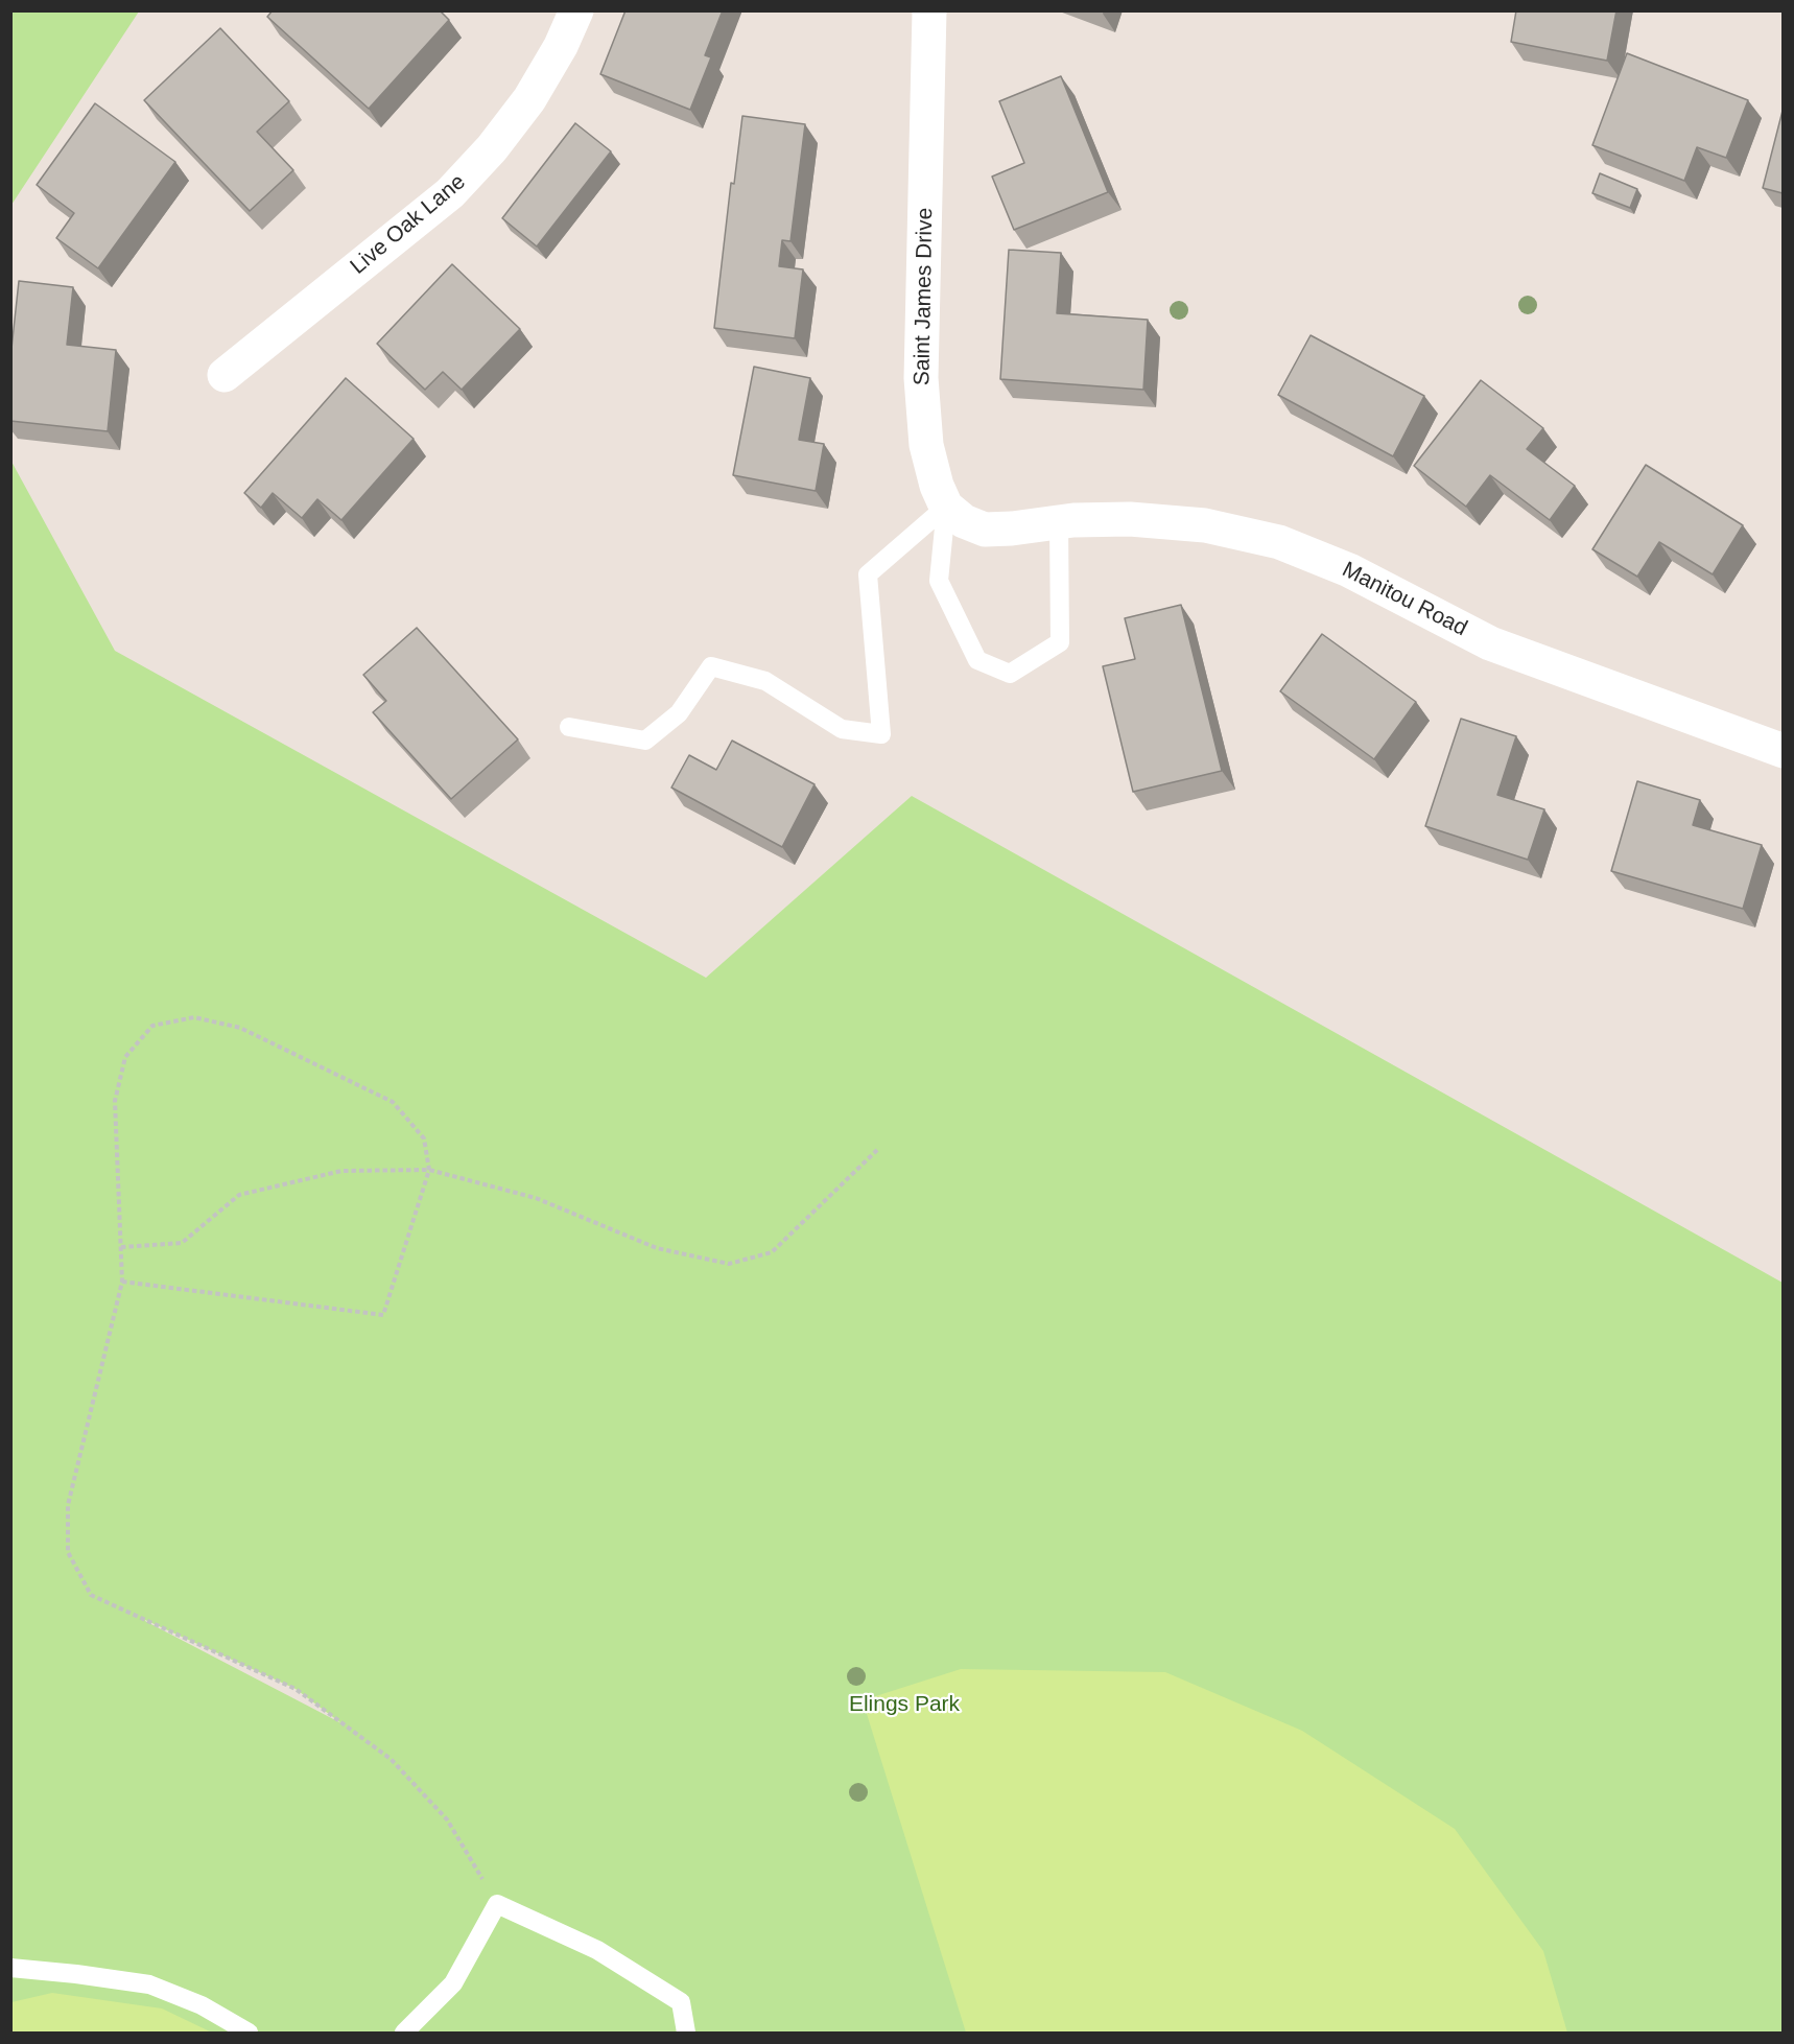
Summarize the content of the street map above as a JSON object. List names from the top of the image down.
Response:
{
  "streets": {
    "street": ["Live Oak Lane", "Saint James Drive", "Manitou Road"]
  },
  "crossings": [
    ["Saint James Drive", "Manitou Road"]
  ],
  "parks": ["Elings Park"]
}
